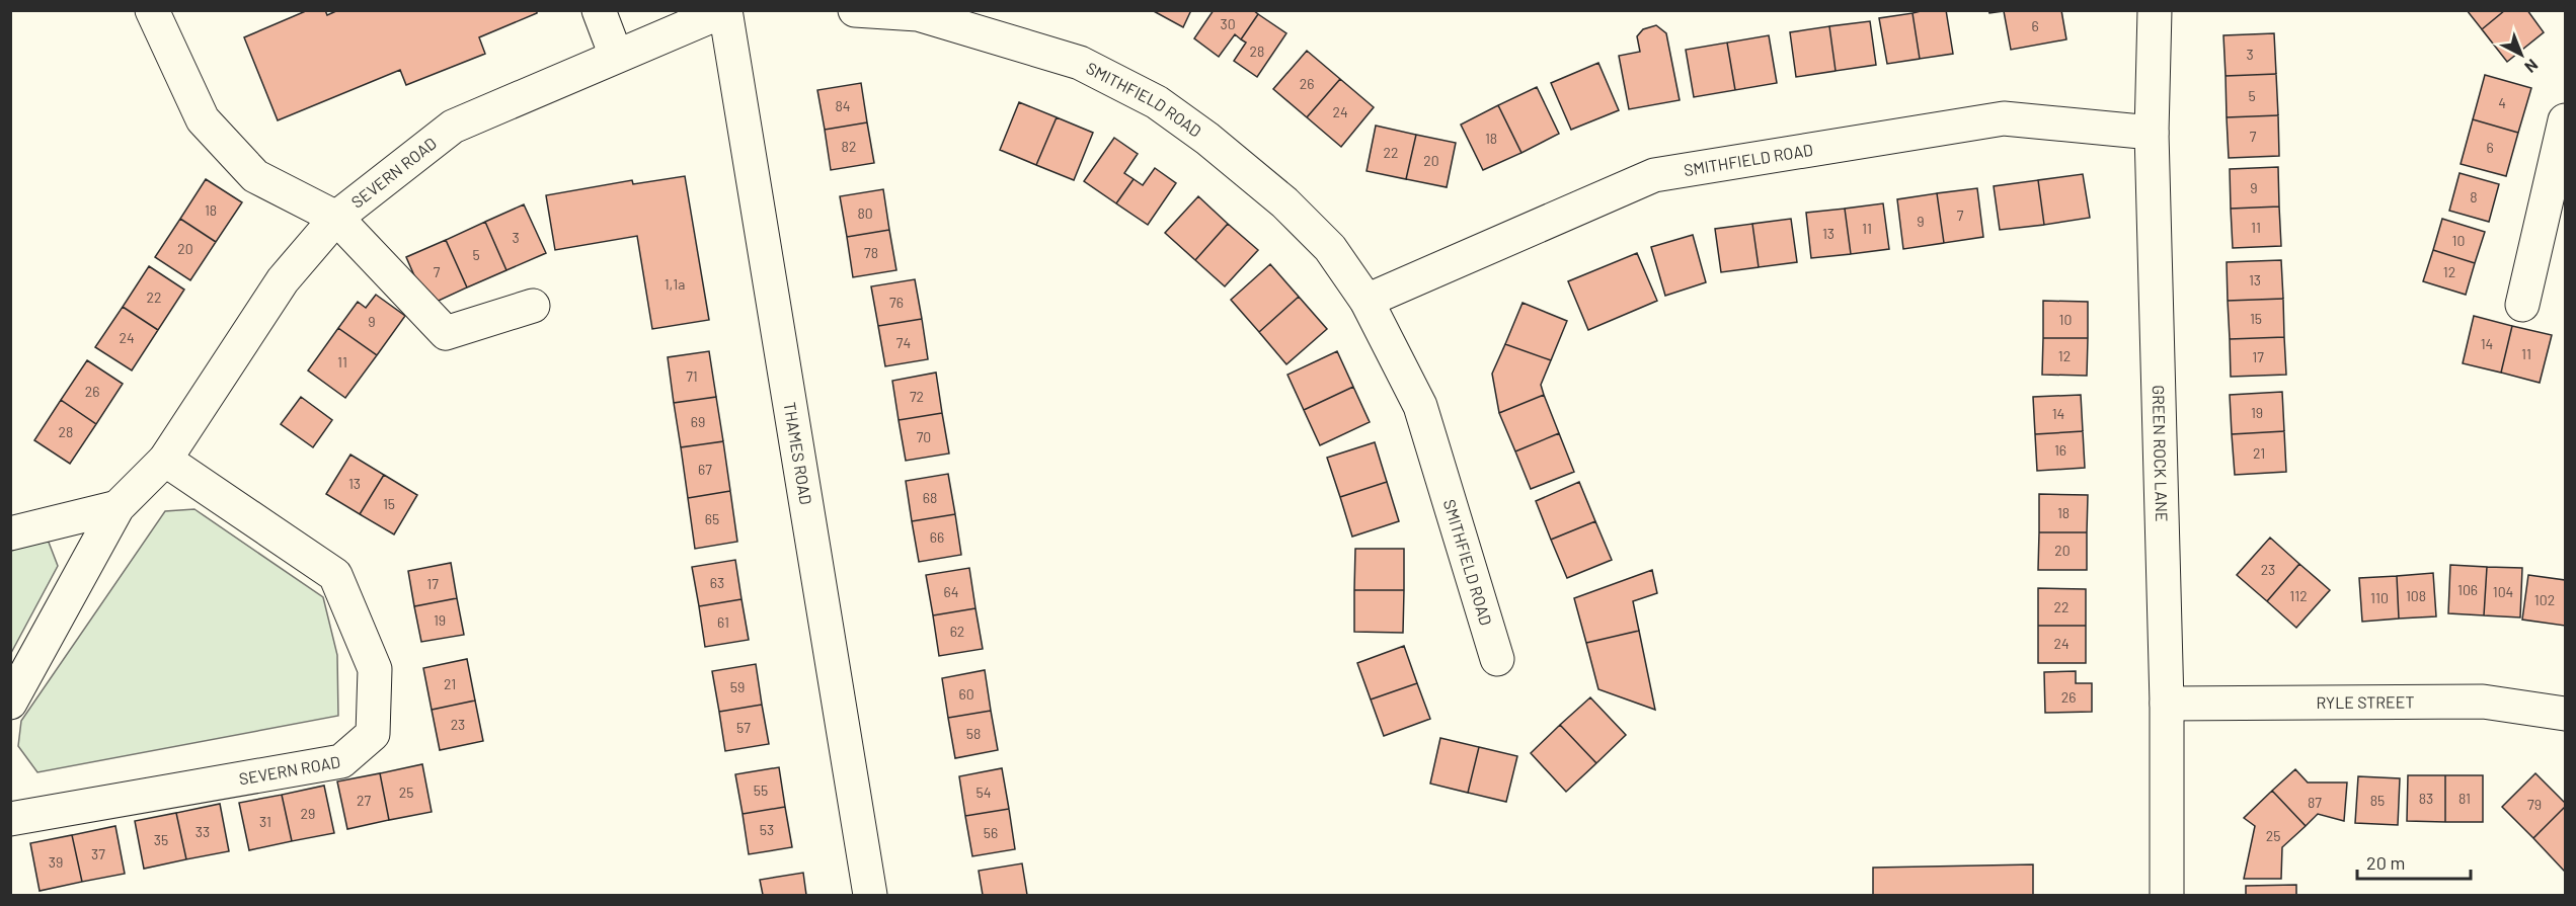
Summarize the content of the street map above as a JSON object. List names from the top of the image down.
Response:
{
  "streets": {
    "street": [
      "SMITHFIELD ROAD",
      "SEVERN ROAD",
      "GREEN ROCK LANE",
      "THAMES ROAD",
      "RYLE STREET"
    ]
  },
  "crossings": [
    ["SMITHFIELD ROAD", "GREEN ROCK LANE"],
    ["SEVERN ROAD", "THAMES ROAD"],
    ["GREEN ROCK LANE", "RYLE STREET"]
  ],
  "house_numbers": [
    "30",
    "6",
    "28",
    "3",
    "26",
    "5",
    "4",
    "84",
    "24",
    "7",
    "18",
    "82",
    "6",
    "22",
    "20",
    "9",
    "8",
    "18",
    "80",
    "7",
    "9",
    "11",
    "11",
    "13",
    "3",
    "10",
    "20",
    "78",
    "5",
    "7",
    "12",
    "13",
    "1,1a",
    "22",
    "76",
    "15",
    "10",
    "9",
    "24",
    "74",
    "14",
    "11",
    "12",
    "17",
    "11",
    "71",
    "26",
    "72",
    "19",
    "14",
    "69",
    "28",
    "70",
    "16",
    "21",
    "67",
    "13",
    "68",
    "15",
    "18",
    "65",
    "66",
    "20",
    "23",
    "63",
    "17",
    "106",
    "64",
    "104",
    "112",
    "108",
    "110",
    "102",
    "22",
    "19",
    "61",
    "62",
    "24",
    "21",
    "59",
    "60",
    "26",
    "23",
    "57",
    "58",
    "55",
    "25",
    "54",
    "83",
    "81",
    "27",
    "85",
    "87",
    "79",
    "29",
    "31",
    "53",
    "33",
    "56",
    "25",
    "35",
    "37",
    "39"
  ],
  "scale_bar": "20 m",
  "north": "bottom right"
}
